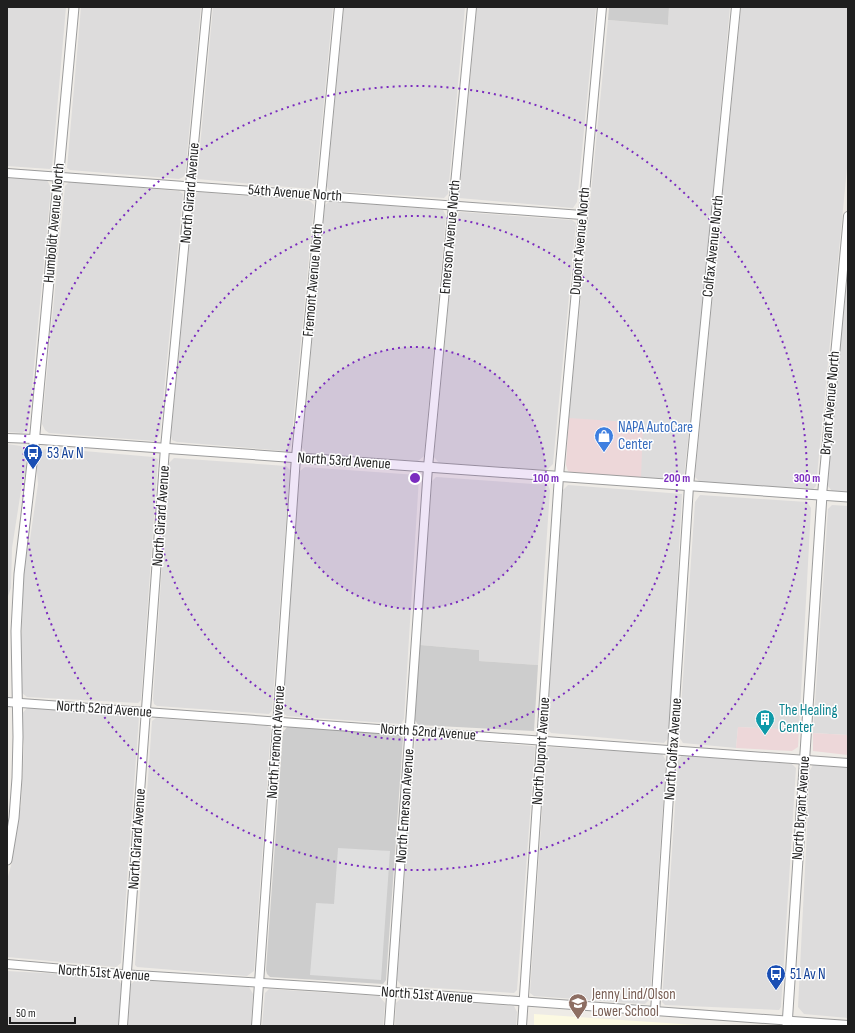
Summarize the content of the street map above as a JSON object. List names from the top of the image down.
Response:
{
  "streets": {
    "street": [
      "North Girard Avenue",
      "54th Avenue North",
      "Humboldt Avenue North",
      "Emerson Avenue North",
      "Dupont Avenue North",
      "Colfax Avenue North",
      "Fremont Avenue North",
      "Bryant Avenue North",
      "North 53rd Avenue",
      "North 52nd Avenue",
      "North Fremont Avenue",
      "North Colfax Avenue",
      "North Dupont Avenue",
      "North Emerson Avenue",
      "North Bryant Avenue",
      "North 51st Avenue"
    ]
  },
  "crossings": [
    ["North Girard Avenue", "54th Avenue North"],
    ["North Girard Avenue", "North 53rd Avenue"],
    ["North Girard Avenue", "North 52nd Avenue"],
    ["North Girard Avenue", "North 51st Avenue"],
    ["54th Avenue North", "Humboldt Avenue North"],
    ["54th Avenue North", "Emerson Avenue North"],
    ["54th Avenue North", "Dupont Avenue North"],
    ["54th Avenue North", "Fremont Avenue North"],
    ["Humboldt Avenue North", "North 53rd Avenue"],
    ["Humboldt Avenue North", "North 52nd Avenue"],
    ["Emerson Avenue North", "North 53rd Avenue"],
    ["Emerson Avenue North", "North Emerson Avenue"],
    ["Dupont Avenue North", "North 53rd Avenue"],
    ["Dupont Avenue North", "North Dupont Avenue"],
    ["Colfax Avenue North", "North 53rd Avenue"],
    ["Colfax Avenue North", "North Colfax Avenue"],
    ["Fremont Avenue North", "North 53rd Avenue"],
    ["Fremont Avenue North", "North Fremont Avenue"],
    ["Bryant Avenue North", "North 53rd Avenue"],
    ["Bryant Avenue North", "North Bryant Avenue"],
    ["North 53rd Avenue", "North Fremont Avenue"],
    ["North 53rd Avenue", "North Colfax Avenue"],
    ["North 53rd Avenue", "North Dupont Avenue"],
    ["North 53rd Avenue", "North Emerson Avenue"],
    ["North 53rd Avenue", "North Bryant Avenue"],
    ["North 52nd Avenue", "North Fremont Avenue"],
    ["North 52nd Avenue", "North Colfax Avenue"],
    ["North 52nd Avenue", "North Dupont Avenue"],
    ["North 52nd Avenue", "North Emerson Avenue"],
    ["North 52nd Avenue", "North Bryant Avenue"],
    ["North Fremont Avenue", "North 51st Avenue"],
    ["North Colfax Avenue", "North 51st Avenue"],
    ["North Dupont Avenue", "North 51st Avenue"],
    ["North Emerson Avenue", "North 51st Avenue"],
    ["North Bryant Avenue", "North 51st Avenue"]
  ],
  "places": {
    "shop": ["NAPA AutoCare Center"],
    "bus stop": ["53 Av N", "51 Av N"],
    "building": ["The Healing Center"],
    "school or university": ["Jenny Lind/Olson Lower School"]
  },
  "scale_bar": "50 m",
  "rings": ["100 m", "200 m", "300 m"]
}
